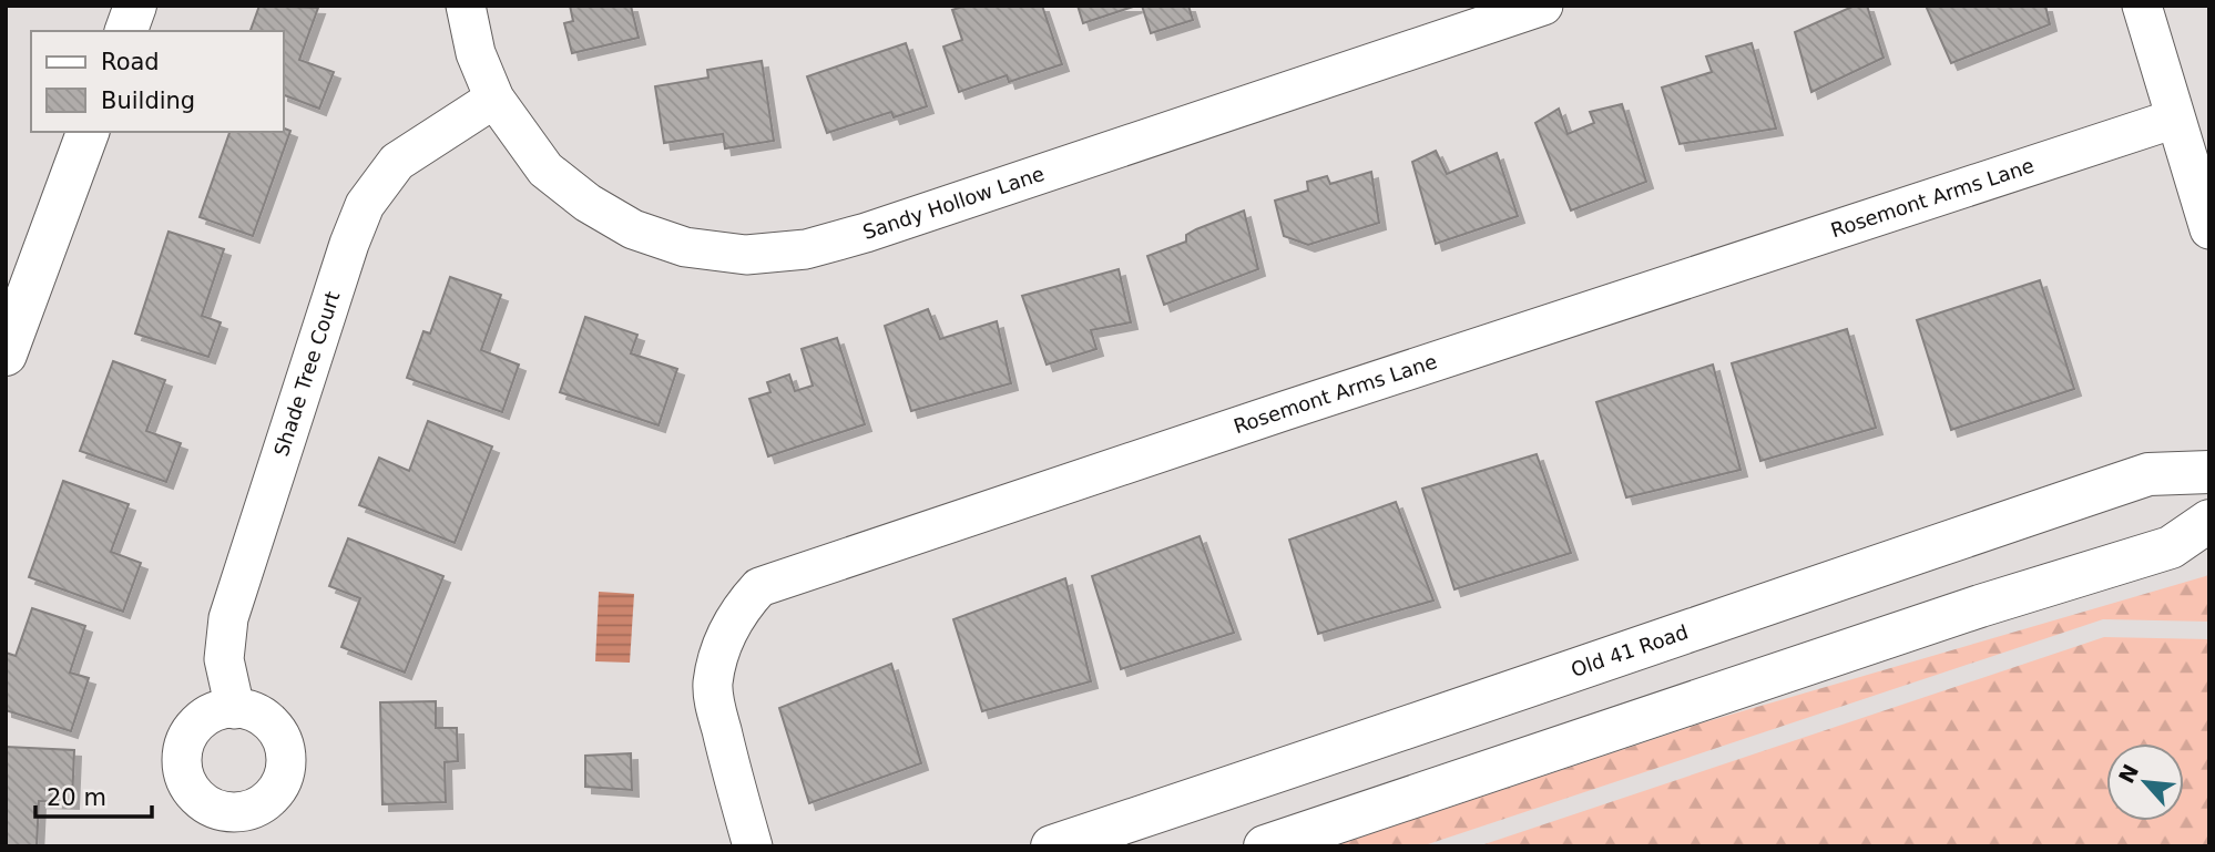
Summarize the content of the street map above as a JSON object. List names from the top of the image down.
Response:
{
  "streets": {
    "street": [
      "Rosemont Arms Lane",
      "Sandy Hollow Lane",
      "Shade Tree Court",
      "Old 41 Road"
    ]
  },
  "crossings": [
    ["Sandy Hollow Lane", "Shade Tree Court"]
  ],
  "legend": ["Road", "Building"],
  "scale_bar": "20 m",
  "north": "top left"
}
